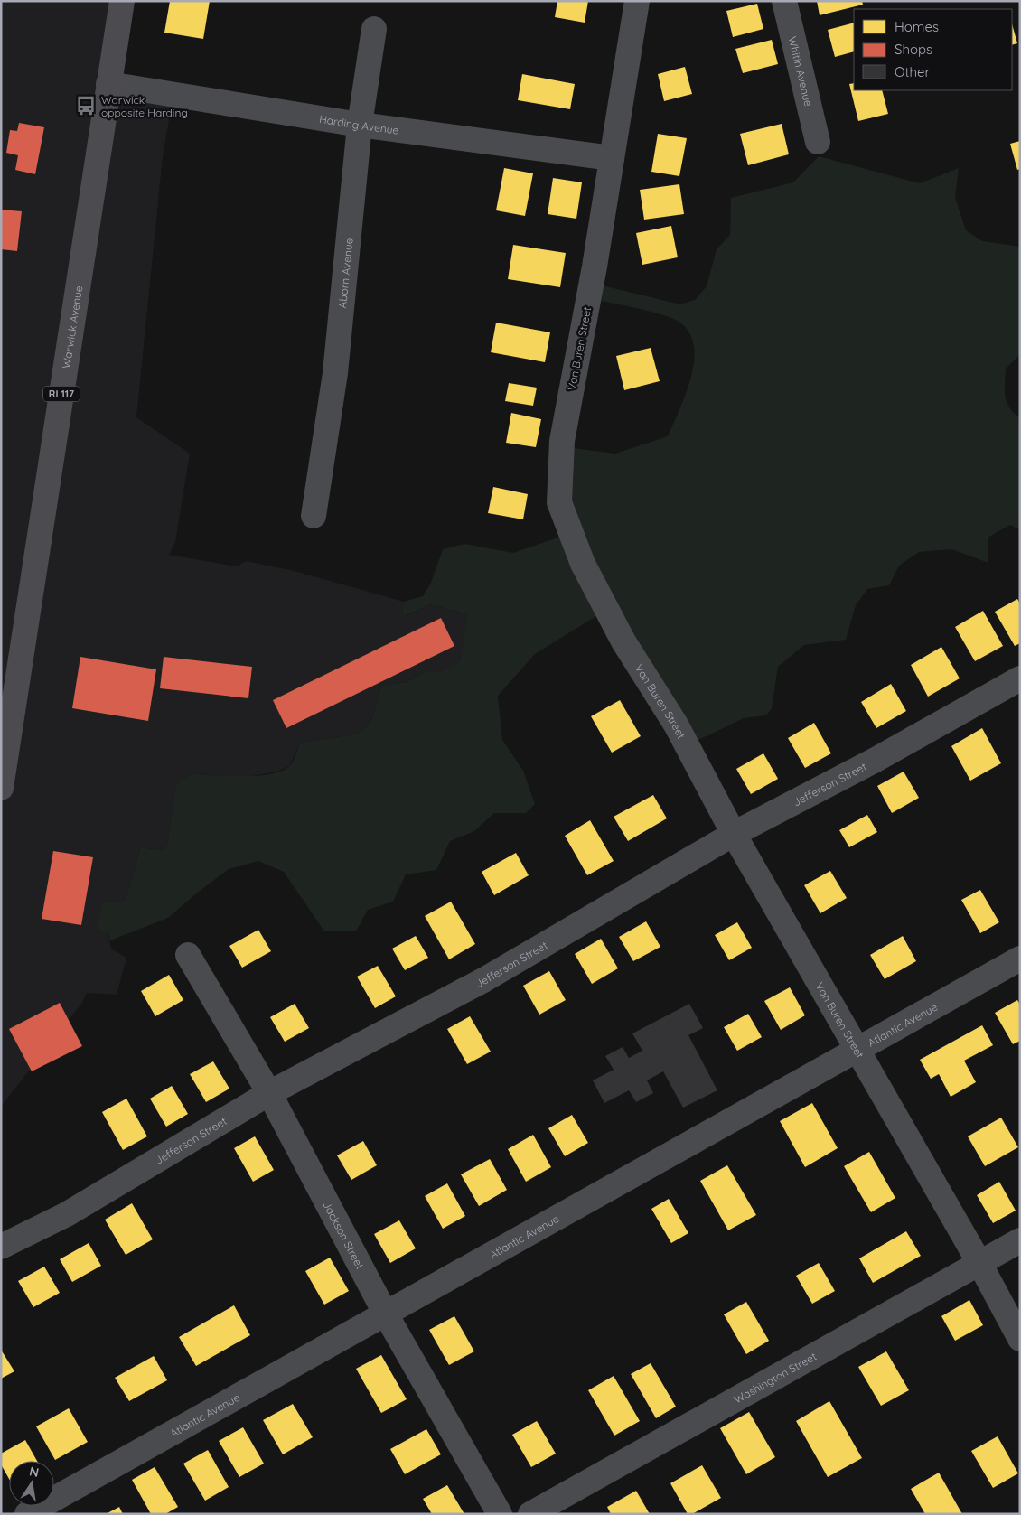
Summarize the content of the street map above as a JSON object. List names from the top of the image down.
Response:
{
  "streets": {
    "main road": ["Warwick Avenue", "RI 117"],
    "street": [
      "Whitin Avenue",
      "Harding Avenue",
      "Aborn Avenue",
      "Van Buren Street",
      "Jefferson Street",
      "Atlantic Avenue",
      "Jackson Street",
      "Washington Street"
    ]
  },
  "crossings": [
    ["Harding Avenue", "Aborn Avenue"],
    ["Harding Avenue", "Warwick Avenue"],
    ["Harding Avenue", "Van Buren Street"],
    ["Van Buren Street", "Jefferson Street"],
    ["Van Buren Street", "Atlantic Avenue"],
    ["Van Buren Street", "Washington Street"],
    ["Jefferson Street", "Jackson Street"],
    ["Atlantic Avenue", "Jackson Street"]
  ],
  "places": {
    "bus stop": ["Warwick opposite Harding"]
  },
  "legend": ["Homes", "Shops", "Other"],
  "north": "top"
}
